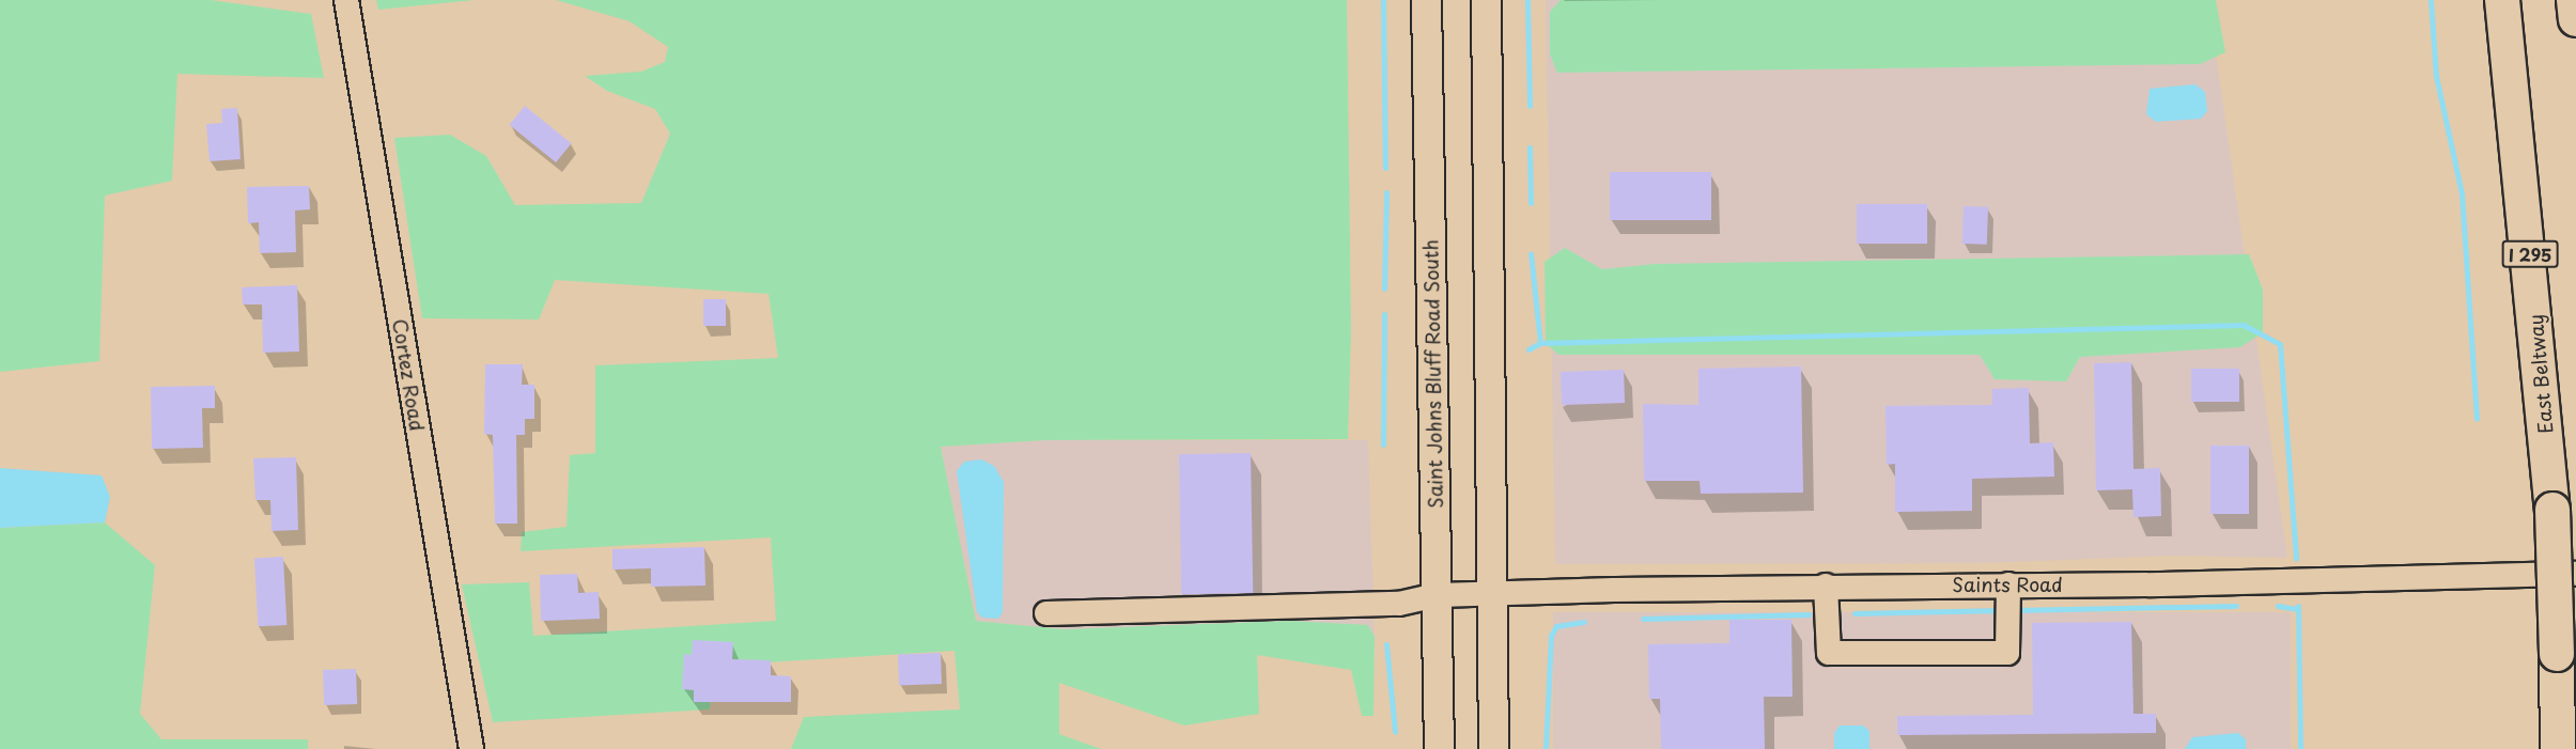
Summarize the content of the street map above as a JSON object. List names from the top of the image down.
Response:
{
  "streets": {
    "highway": ["I 295", "East Beltway"],
    "main road": ["Saint Johns Bluff Road South"],
    "street": ["Cortez Road", "Saints Road"]
  },
  "crossings": [
    ["Saint Johns Bluff Road South", "Saints Road"]
  ]
}
